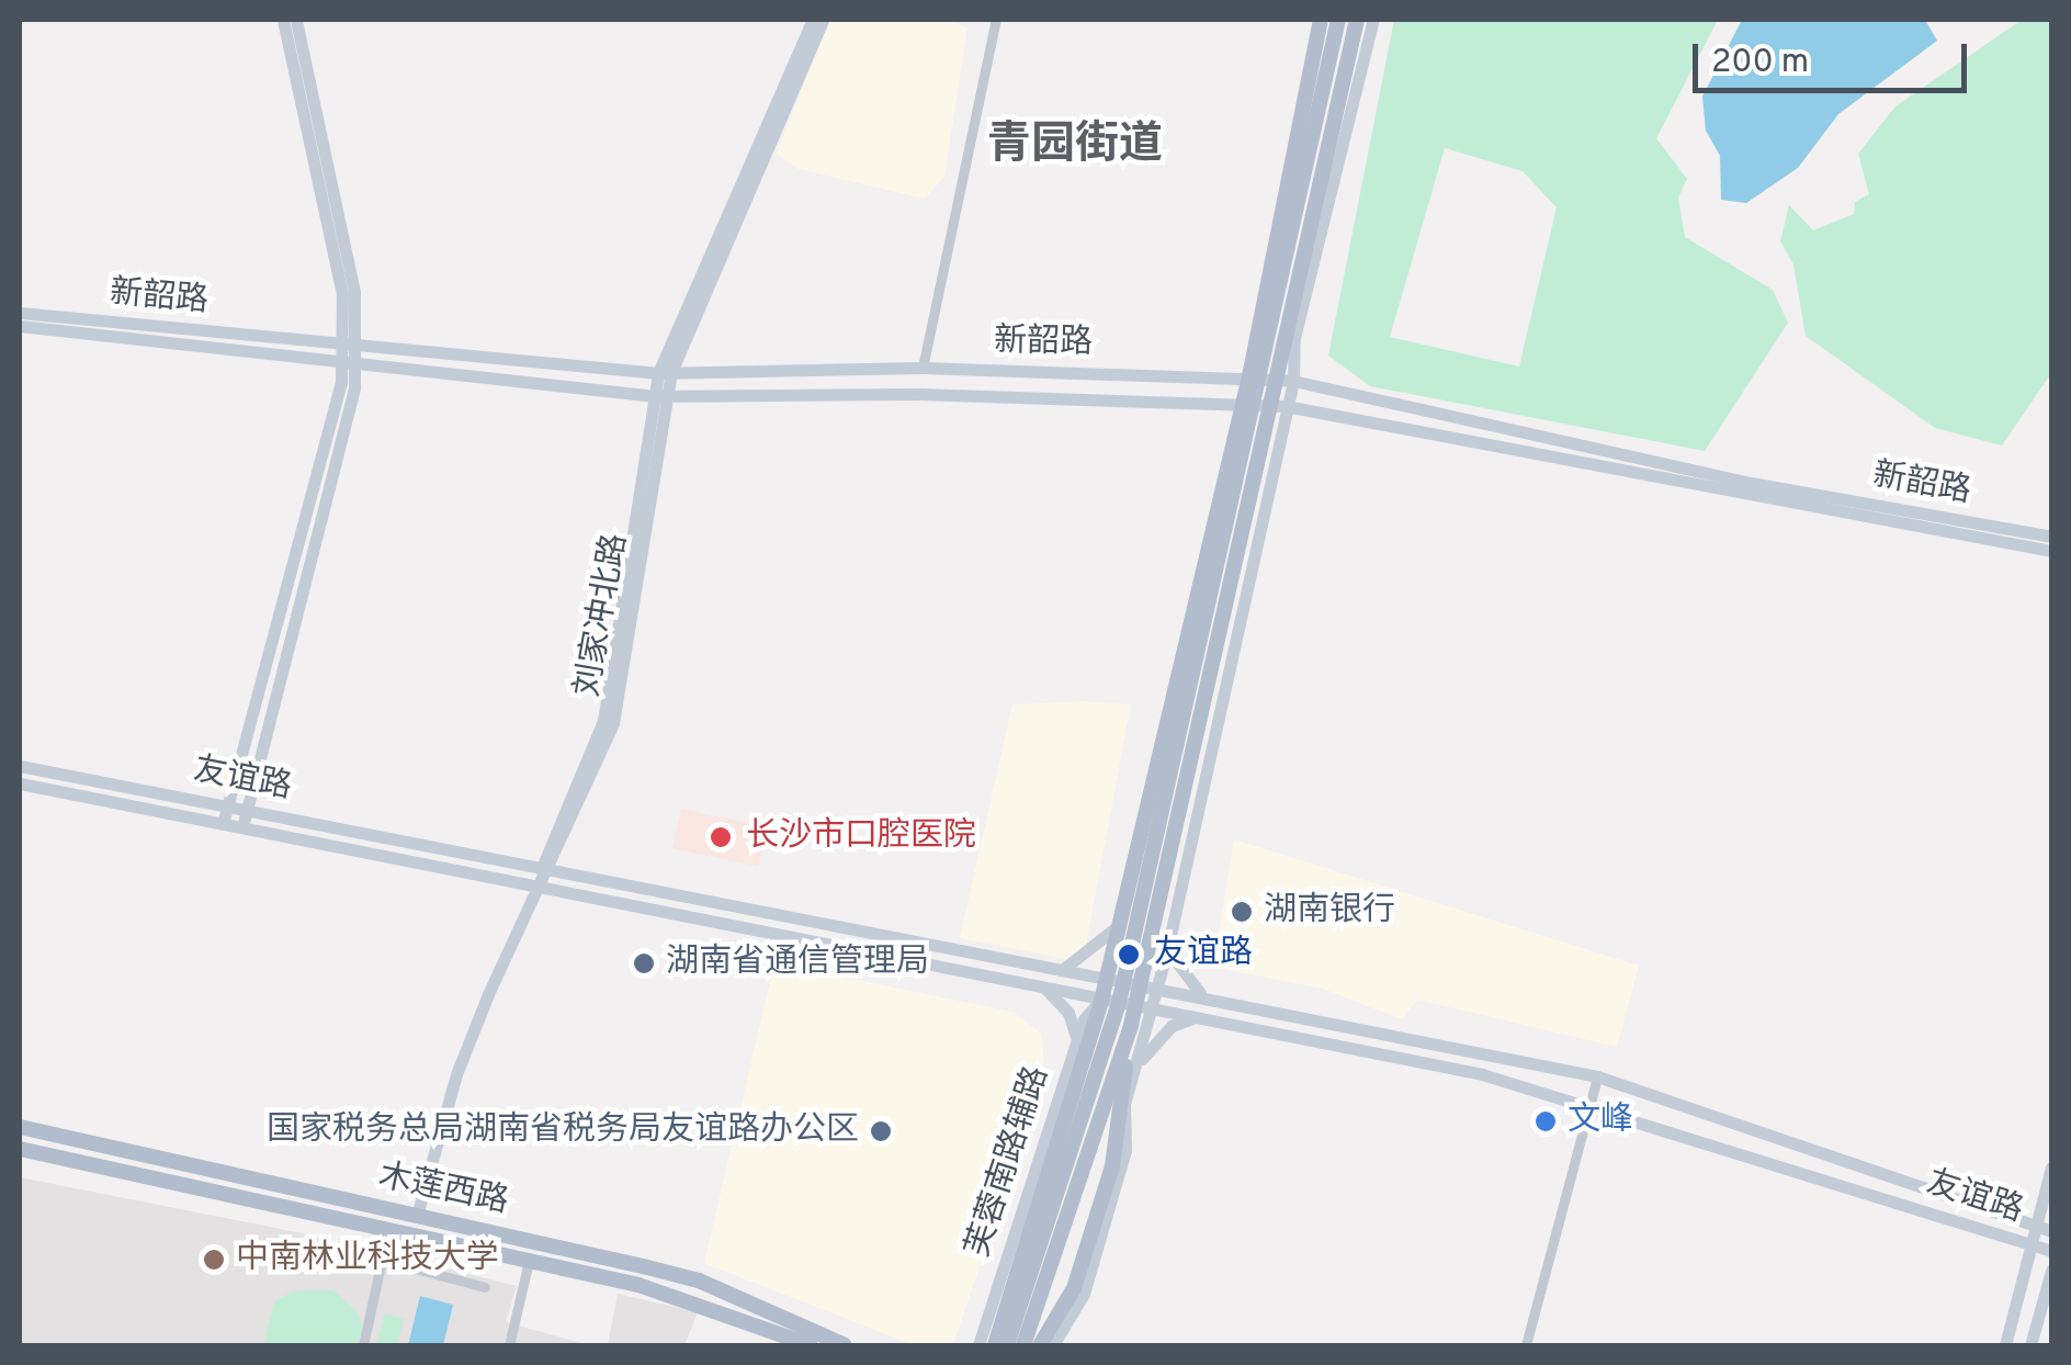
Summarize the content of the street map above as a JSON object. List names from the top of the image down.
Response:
{
  "streets": {
    "main road": [
      "新韶路",
      "刘家冲北路",
      "友谊路",
      "芙蓉南路辅路",
      "木莲西路"
    ]
  },
  "crossings": [
    ["新韶路", "刘家冲北路"],
    ["刘家冲北路", "友谊路"],
    ["刘家冲北路", "木莲西路"],
    ["友谊路", "芙蓉南路辅路"]
  ],
  "districts": ["青园街道"],
  "places": [
    "长沙市口腔医院",
    "湖南银行",
    "友谊路",
    "湖南省通信管理局",
    "文峰",
    "国家税务总局湖南省税务局友谊路办公区",
    "中南林业科技大学"
  ],
  "scale_bar": "200 m"
}
